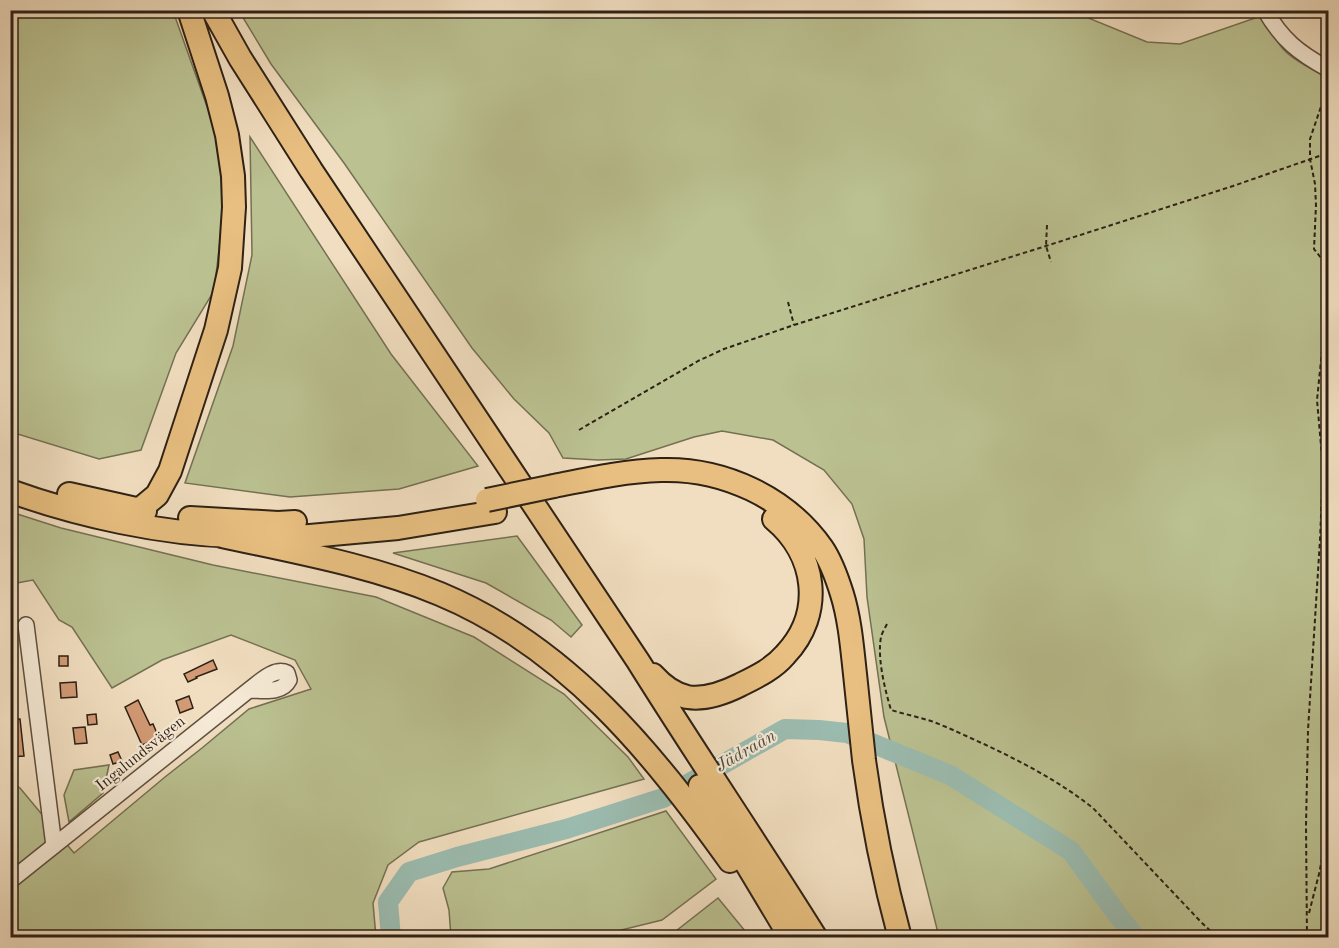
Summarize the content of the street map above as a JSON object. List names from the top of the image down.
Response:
{
  "streets": {
    "street": ["Ingalundsvägen"]
  },
  "water": ["Jädraån"]
}
